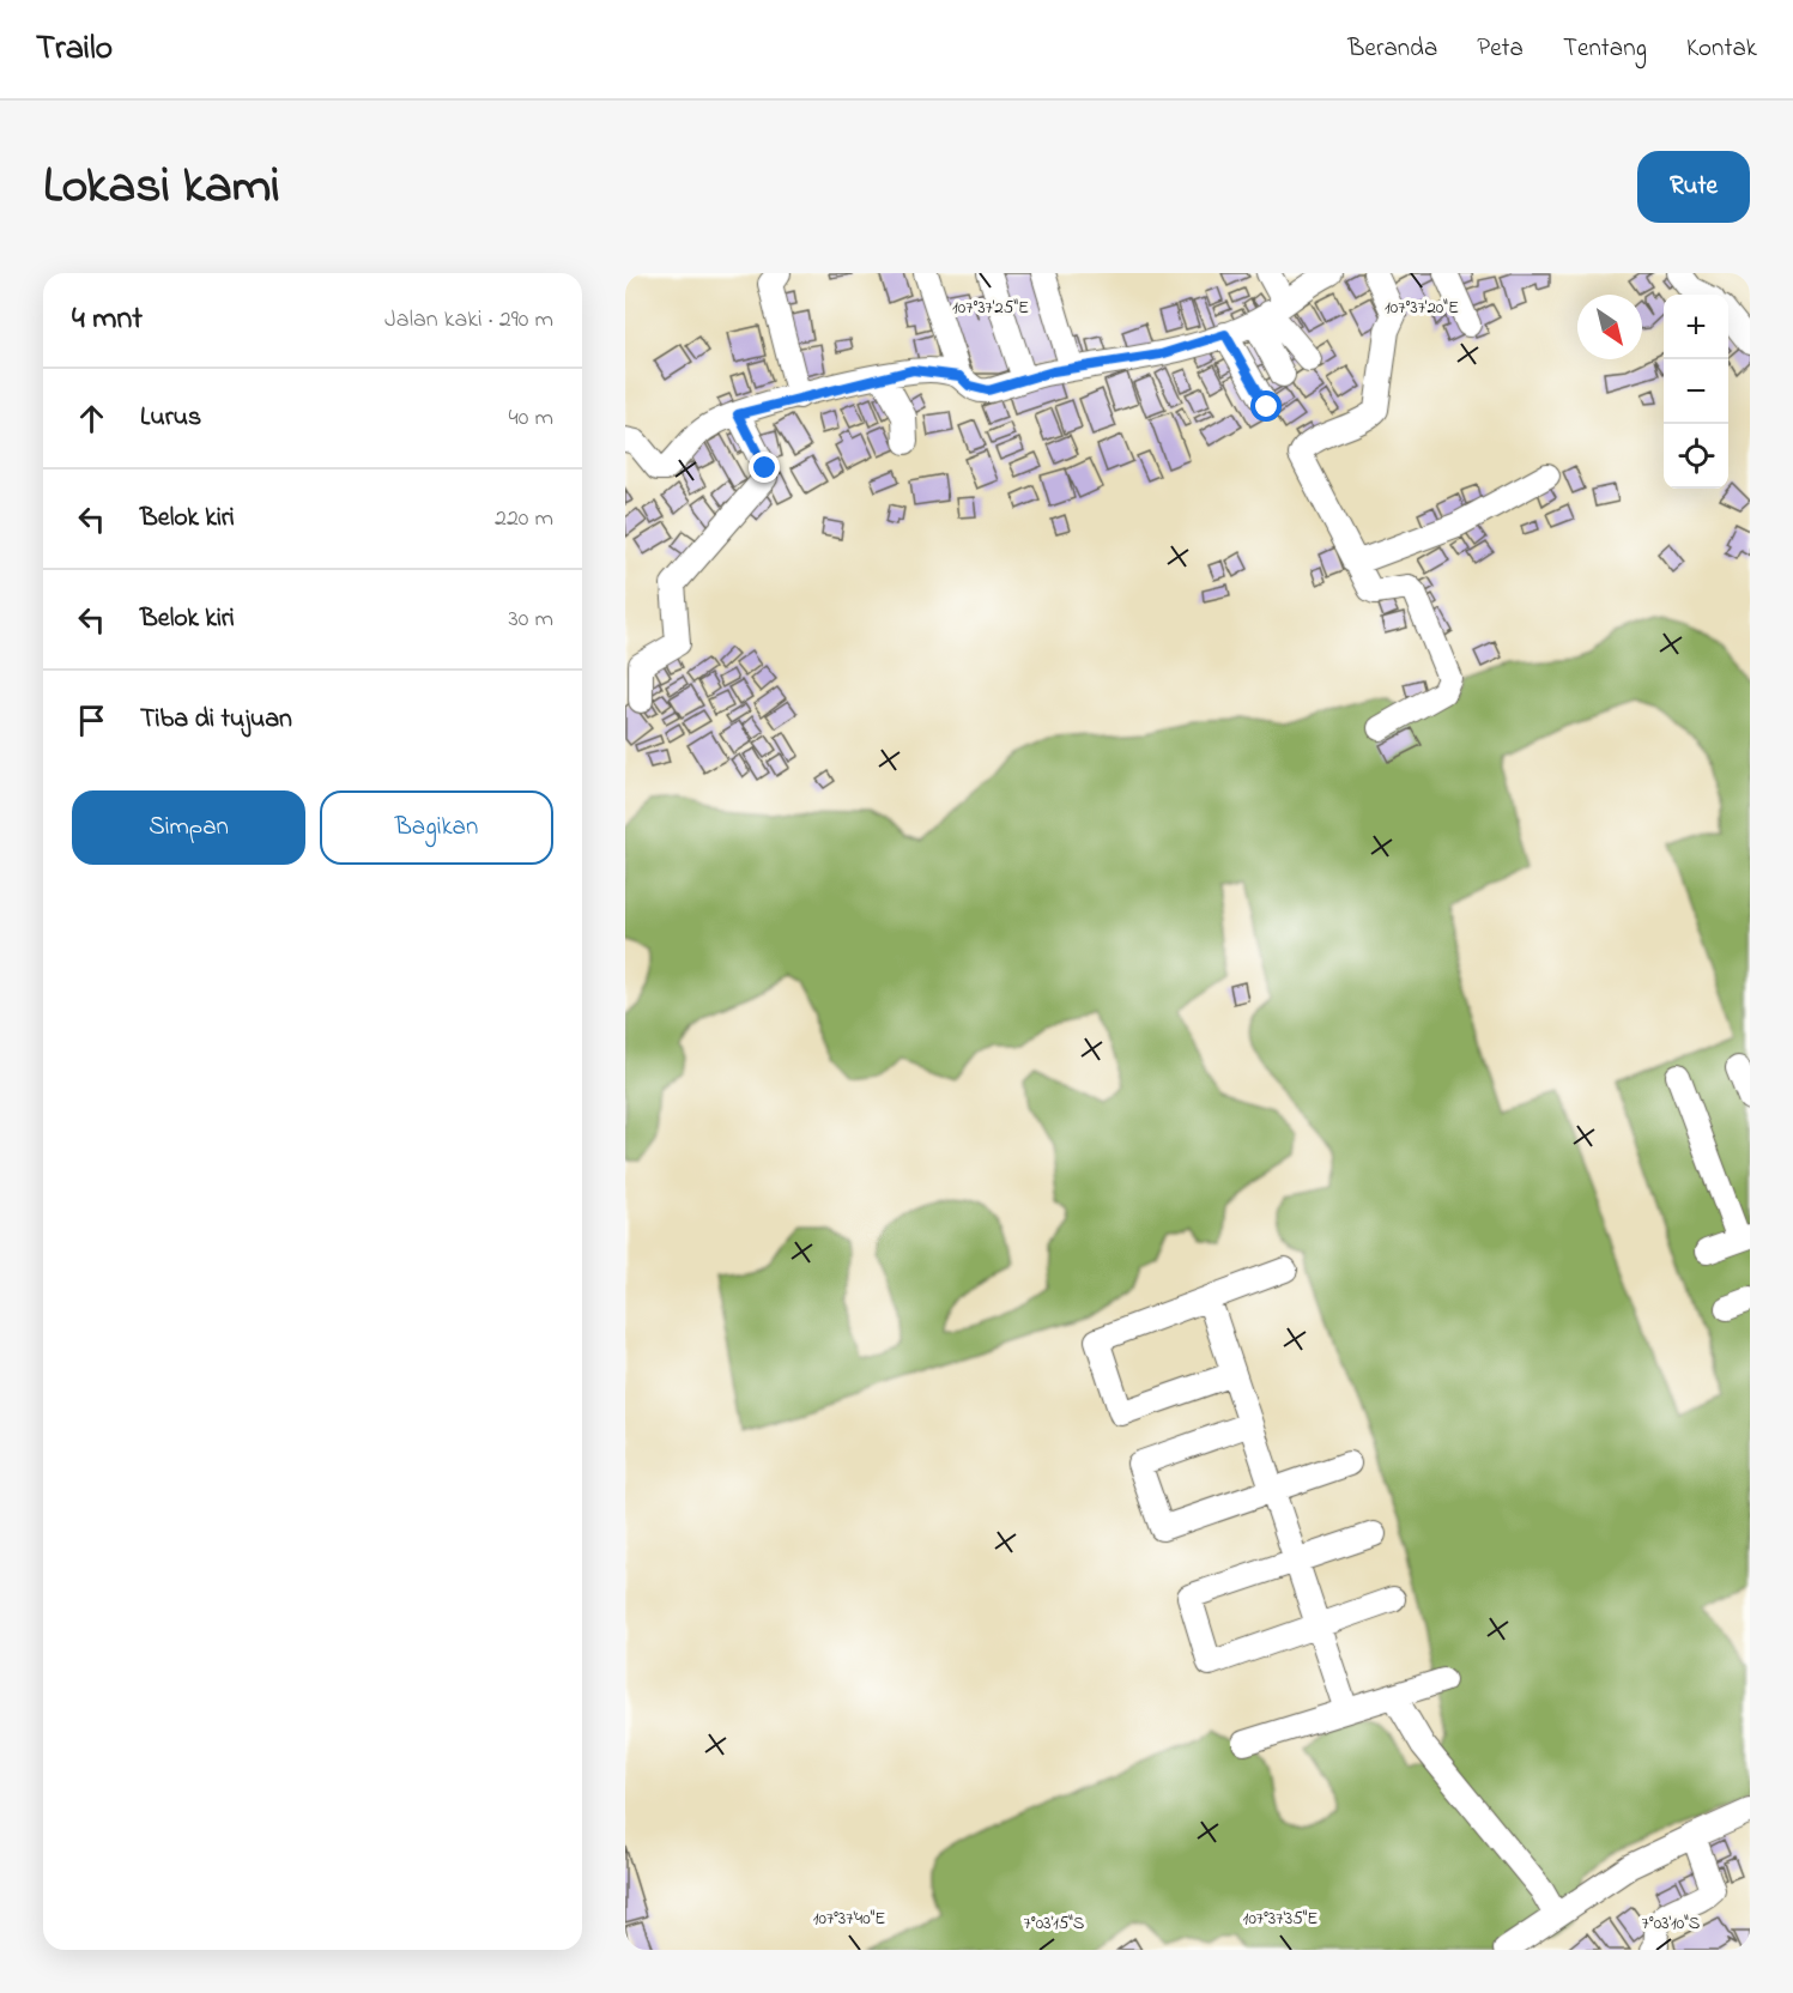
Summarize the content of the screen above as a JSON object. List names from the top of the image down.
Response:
{
  "north": "bottom right",
  "page": {
    "header": "Trailo",
    "nav": [
      "Beranda",
      "Peta",
      "Tentang",
      "Kontak"
    ],
    "title": "Lokasi kami",
    "buttons": [
      "Rute",
      ["Simpan", "Bagikan"]
    ],
    "heading": ["4 mnt", "Jalan kaki · 290 m"],
    "map_buttons": ["+", "−"],
    "list": [
      ["Lurus", "40 m"],
      ["Belok kiri", "220 m"],
      ["Belok kiri", "30 m"],
      "Tiba di tujuan"
    ]
  },
  "coordinates": [
    "107°37'20\"E",
    "107°37'25\"E",
    "107°37'40\"E",
    "107°37'35\"E",
    "7°03'15\"S",
    "7°03'10\"S"
  ]
}
